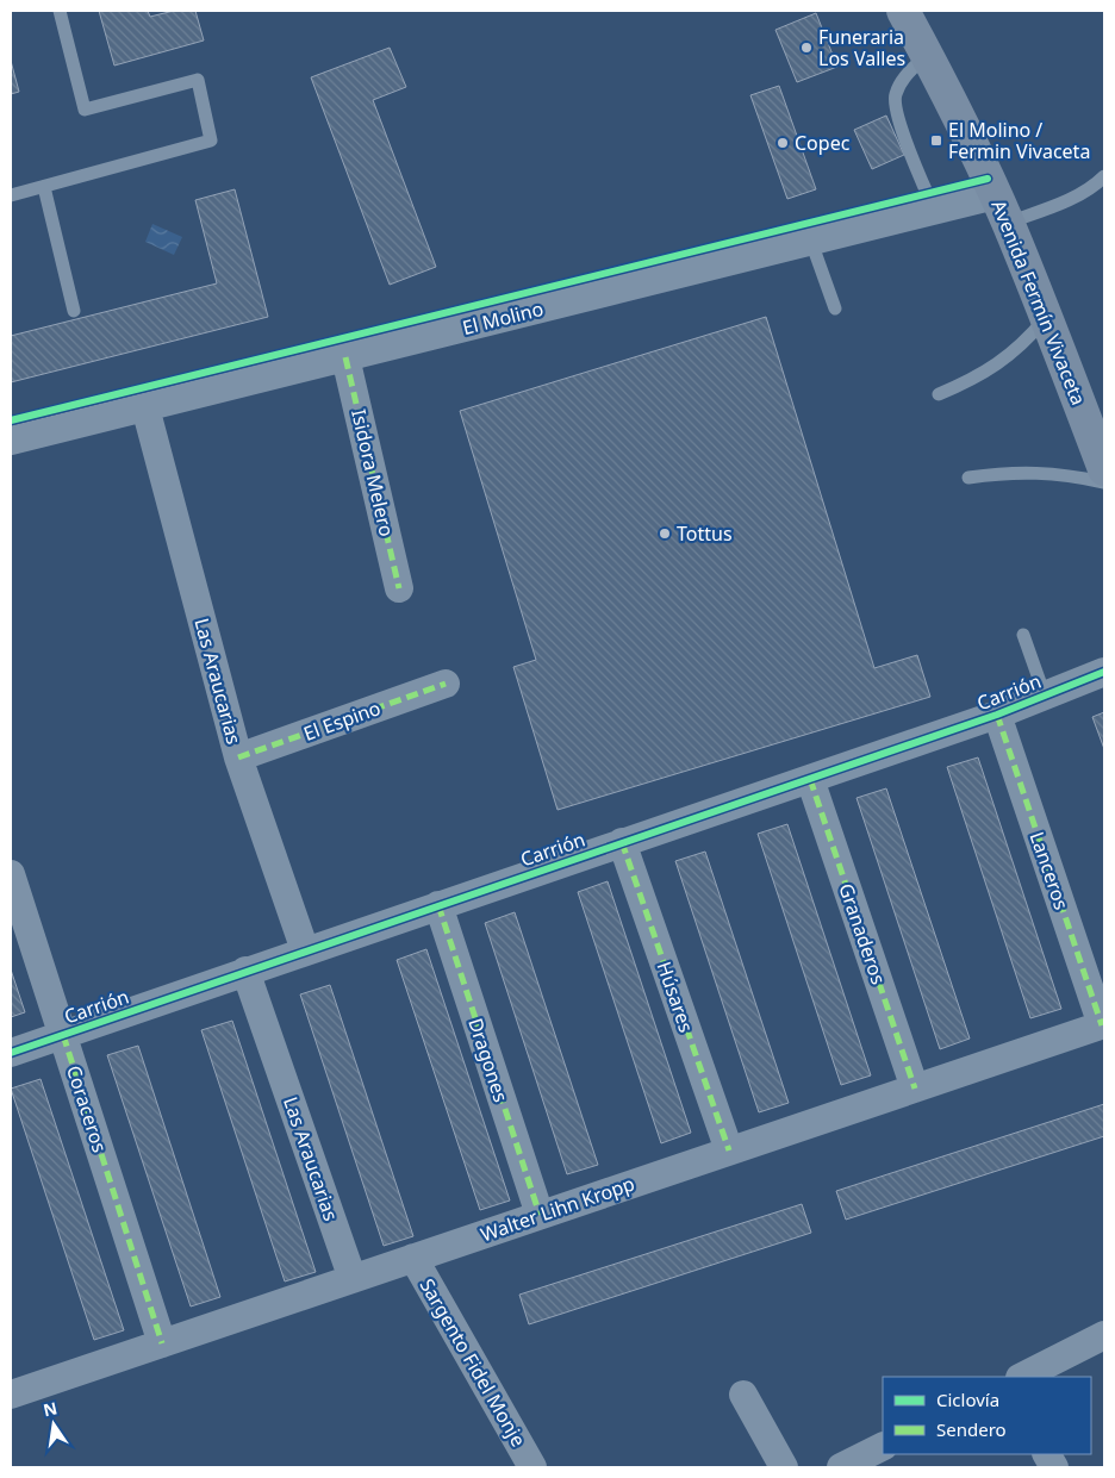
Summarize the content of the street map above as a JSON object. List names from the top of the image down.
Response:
{
  "streets": {
    "main road": ["Avenida Fermín Vivaceta"],
    "street": [
      "El Molino",
      "Isidora Melero",
      "Las Araucarias",
      "Carrión",
      "El Espino",
      "Lanceros",
      "Granaderos",
      "Húsares",
      "Dragones",
      "Coraceros",
      "Walter Lihn Kropp",
      "Sargento Fidel Monje"
    ]
  },
  "crossings": [
    ["Avenida Fermín Vivaceta", "El Molino"],
    ["El Molino", "Isidora Melero"],
    ["El Molino", "Las Araucarias"],
    ["Las Araucarias", "Carrión"],
    ["Las Araucarias", "El Espino"],
    ["Las Araucarias", "Walter Lihn Kropp"],
    ["Carrión", "Lanceros"],
    ["Carrión", "Granaderos"],
    ["Carrión", "Húsares"],
    ["Carrión", "Dragones"],
    ["Carrión", "Coraceros"],
    ["Lanceros", "Walter Lihn Kropp"],
    ["Granaderos", "Walter Lihn Kropp"],
    ["Húsares", "Walter Lihn Kropp"],
    ["Dragones", "Walter Lihn Kropp"],
    ["Coraceros", "Walter Lihn Kropp"],
    ["Walter Lihn Kropp", "Sargento Fidel Monje"]
  ],
  "places": {
    "other": ["Funeraria Los Valles", "Copec", "Tottus"],
    "transit": ["El Molino / Fermin Vivaceta"]
  },
  "legend": ["Ciclovía", "Sendero"],
  "north": "top"
}
